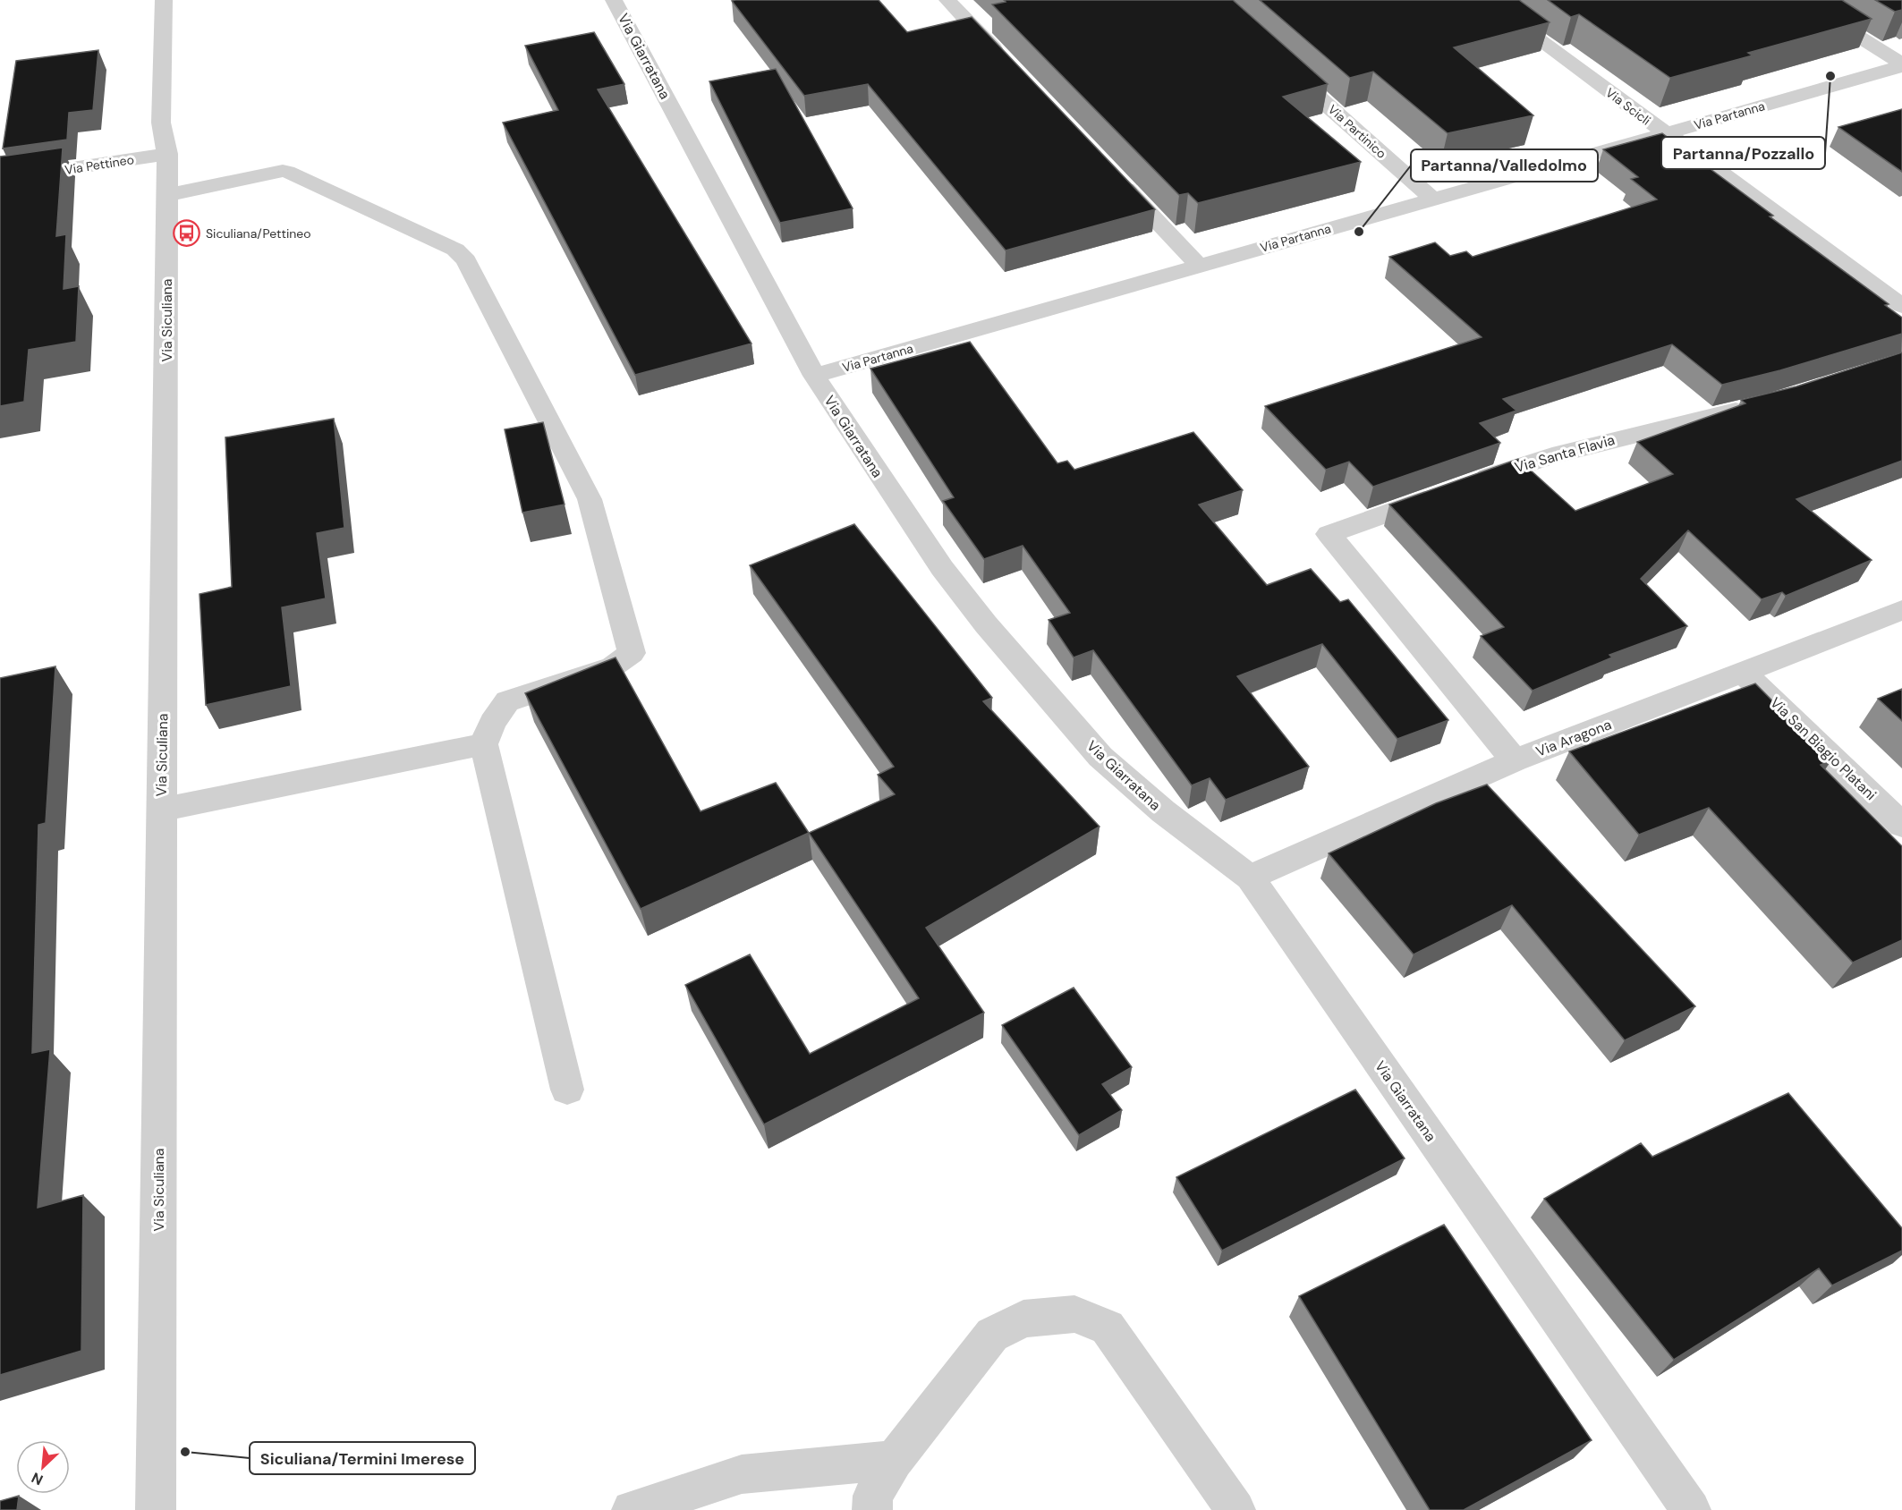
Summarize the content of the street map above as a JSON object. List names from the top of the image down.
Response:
{
  "streets": {
    "street": [
      "Via Giarratana",
      "Via Scicli",
      "Via Partanna",
      "Via Partinico",
      "Via Pettineo",
      "Via Siculiana",
      "Via Santa Flavia",
      "Via Aragona",
      "Via San Biagio Platani"
    ]
  },
  "crossings": [
    ["Via Giarratana", "Via Partanna"],
    ["Via Giarratana", "Via Aragona"],
    ["Via Scicli", "Via Partanna"],
    ["Via Partanna", "Via Partinico"],
    ["Via Pettineo", "Via Siculiana"],
    ["Via Santa Flavia", "Via Aragona"],
    ["Via Aragona", "Via San Biagio Platani"]
  ],
  "places": {
    "other": ["Partanna/Pozzallo", "Partanna/Valledolmo", "Siculiana/Termini Imerese"],
    "bus stop": ["Siculiana/Pettineo"]
  },
  "north": "bottom left"
}
